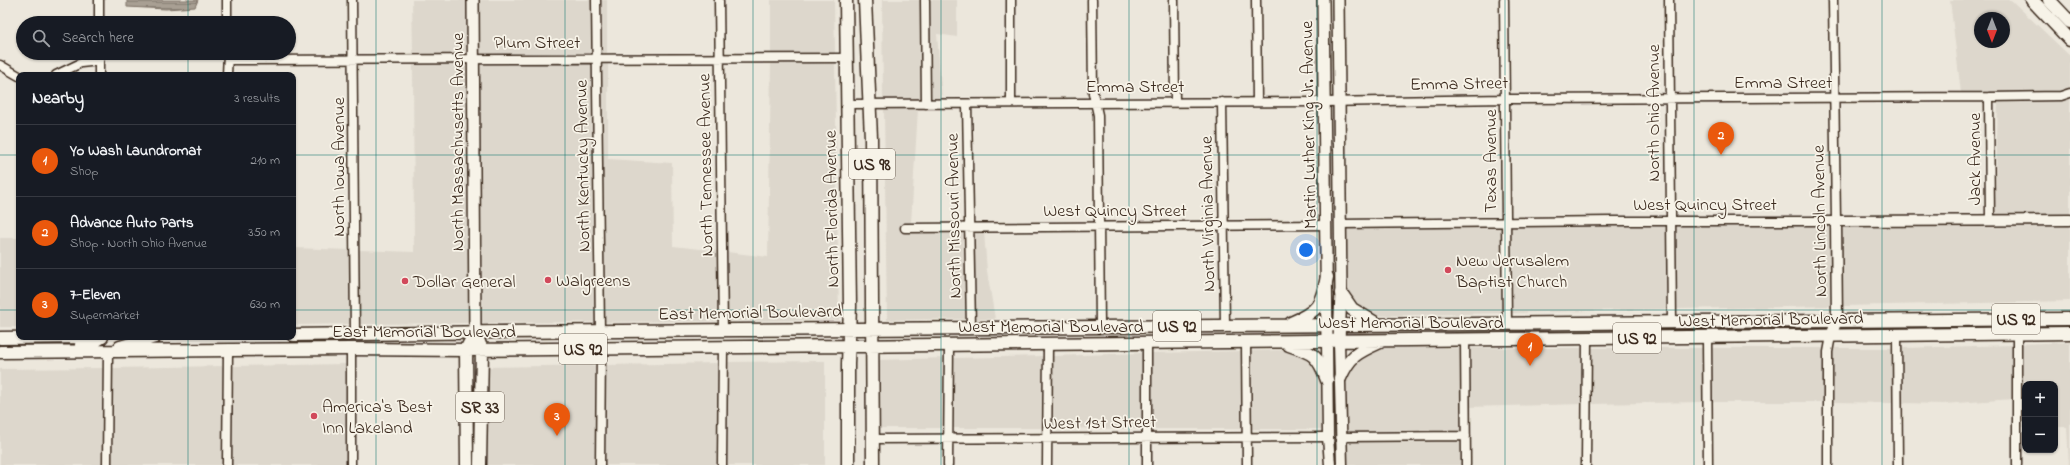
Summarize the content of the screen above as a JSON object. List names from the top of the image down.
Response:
{
  "streets": {
    "main road": [
      "Martin Luther King Jr. Avenue",
      "North Massachusetts Avenue",
      "US 98",
      "North Florida Avenue",
      "East Memorial Boulevard",
      "West Memorial Boulevard",
      "US 92",
      "SR 33"
    ],
    "street": [
      "Plum Street",
      "Emma Street",
      "North Ohio Avenue",
      "Jack Avenue",
      "Texas Avenue",
      "North Tennessee Avenue",
      "North Kentucky Avenue",
      "North Iowa Avenue",
      "West Quincy Street",
      "North Virginia Avenue",
      "North Missouri Avenue",
      "North Lincoln Avenue",
      "West 1st Street"
    ]
  },
  "crossings": [
    ["Plum Street", "North Massachusetts Avenue"],
    ["Plum Street", "North Tennessee Avenue"],
    ["Plum Street", "North Kentucky Avenue"],
    ["Plum Street", "North Iowa Avenue"],
    ["Plum Street", "North Florida Avenue"],
    ["Emma Street", "North Ohio Avenue"],
    ["Emma Street", "Martin Luther King Jr. Avenue"],
    ["Emma Street", "Jack Avenue"],
    ["Emma Street", "Texas Avenue"],
    ["Emma Street", "US 98"],
    ["Emma Street", "North Florida Avenue"],
    ["Emma Street", "North Virginia Avenue"],
    ["Emma Street", "North Missouri Avenue"],
    ["Emma Street", "North Lincoln Avenue"],
    ["North Ohio Avenue", "West Quincy Street"],
    ["North Ohio Avenue", "West Memorial Boulevard"],
    ["Martin Luther King Jr. Avenue", "West Quincy Street"],
    ["Martin Luther King Jr. Avenue", "West Memorial Boulevard"],
    ["Martin Luther King Jr. Avenue", "West 1st Street"],
    ["North Massachusetts Avenue", "East Memorial Boulevard"],
    ["North Massachusetts Avenue", "SR 33"],
    ["Jack Avenue", "West Quincy Street"],
    ["Texas Avenue", "West Quincy Street"],
    ["Texas Avenue", "West Memorial Boulevard"],
    ["US 98", "East Memorial Boulevard"],
    ["US 98", "West Memorial Boulevard"],
    ["US 98", "West 1st Street"],
    ["North Tennessee Avenue", "East Memorial Boulevard"],
    ["North Kentucky Avenue", "East Memorial Boulevard"],
    ["North Iowa Avenue", "East Memorial Boulevard"],
    ["West Quincy Street", "North Virginia Avenue"],
    ["West Quincy Street", "North Missouri Avenue"],
    ["West Quincy Street", "North Lincoln Avenue"],
    ["North Florida Avenue", "East Memorial Boulevard"],
    ["North Florida Avenue", "West Memorial Boulevard"],
    ["North Virginia Avenue", "West Memorial Boulevard"],
    ["North Missouri Avenue", "West Memorial Boulevard"],
    ["North Lincoln Avenue", "West Memorial Boulevard"],
    ["East Memorial Boulevard", "West Memorial Boulevard"],
    ["East Memorial Boulevard", "SR 33"]
  ],
  "places": [
    "New Jerusalem Baptist Church",
    "Walgreens",
    "Dollar General",
    "America's Best Inn Lakeland"
  ],
  "north": "bottom",
  "page": {
    "search": "Search here",
    "heading": ["Nearby", "3 results"],
    "pins": ["2", "1", "3"],
    "list": [
      {
        "mark": "1",
        "name": "Yo Wash Laundromat",
        "note": "Shop",
        "value": "210 m"
      },
      {
        "mark": "2",
        "name": "Advance Auto Parts",
        "note": "Shop · North Ohio Avenue",
        "value": "350 m"
      },
      {
        "mark": "3",
        "name": "7-Eleven",
        "note": "Supermarket",
        "value": "630 m"
      }
    ],
    "map_buttons": ["+", "−"]
  }
}
